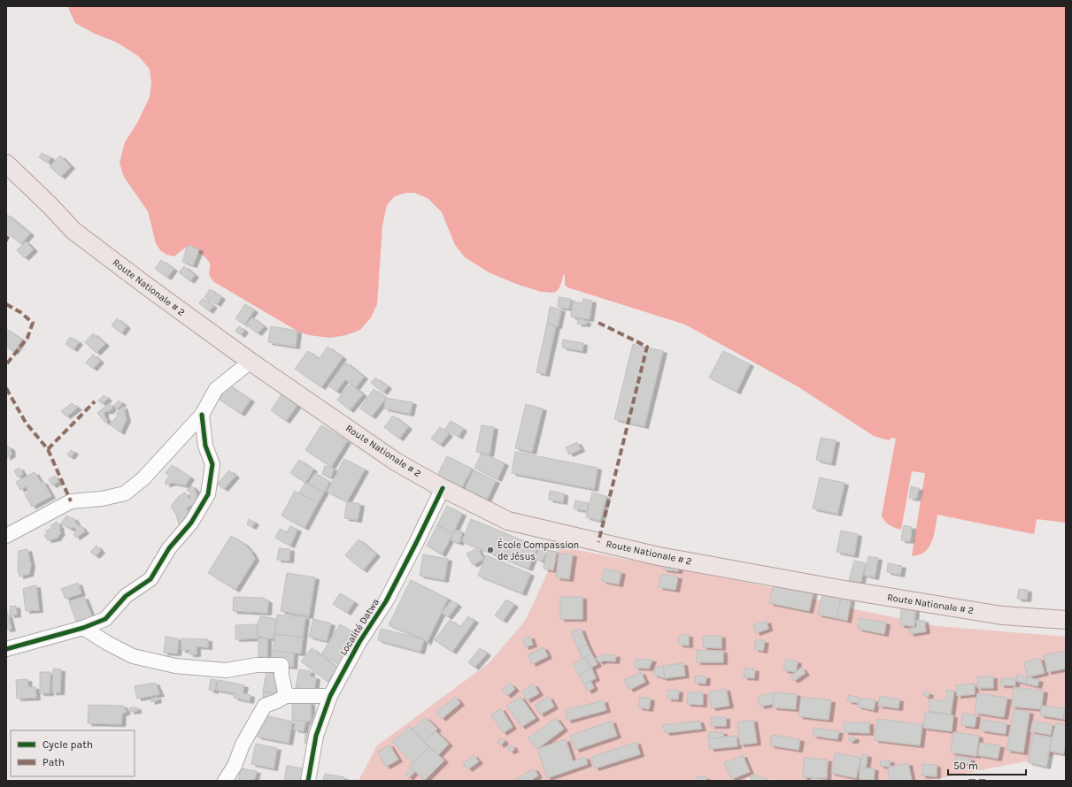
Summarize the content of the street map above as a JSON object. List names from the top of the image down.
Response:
{
  "streets": {
    "main road": ["Route Nationale # 2"],
    "street": ["Localité Datwa"]
  },
  "crossings": [
    ["Route Nationale # 2", "Localité Datwa"]
  ],
  "places": ["École Compassion de Jésus"],
  "legend": ["Cycle path", "Path"],
  "scale_bar": "50 m"
}
